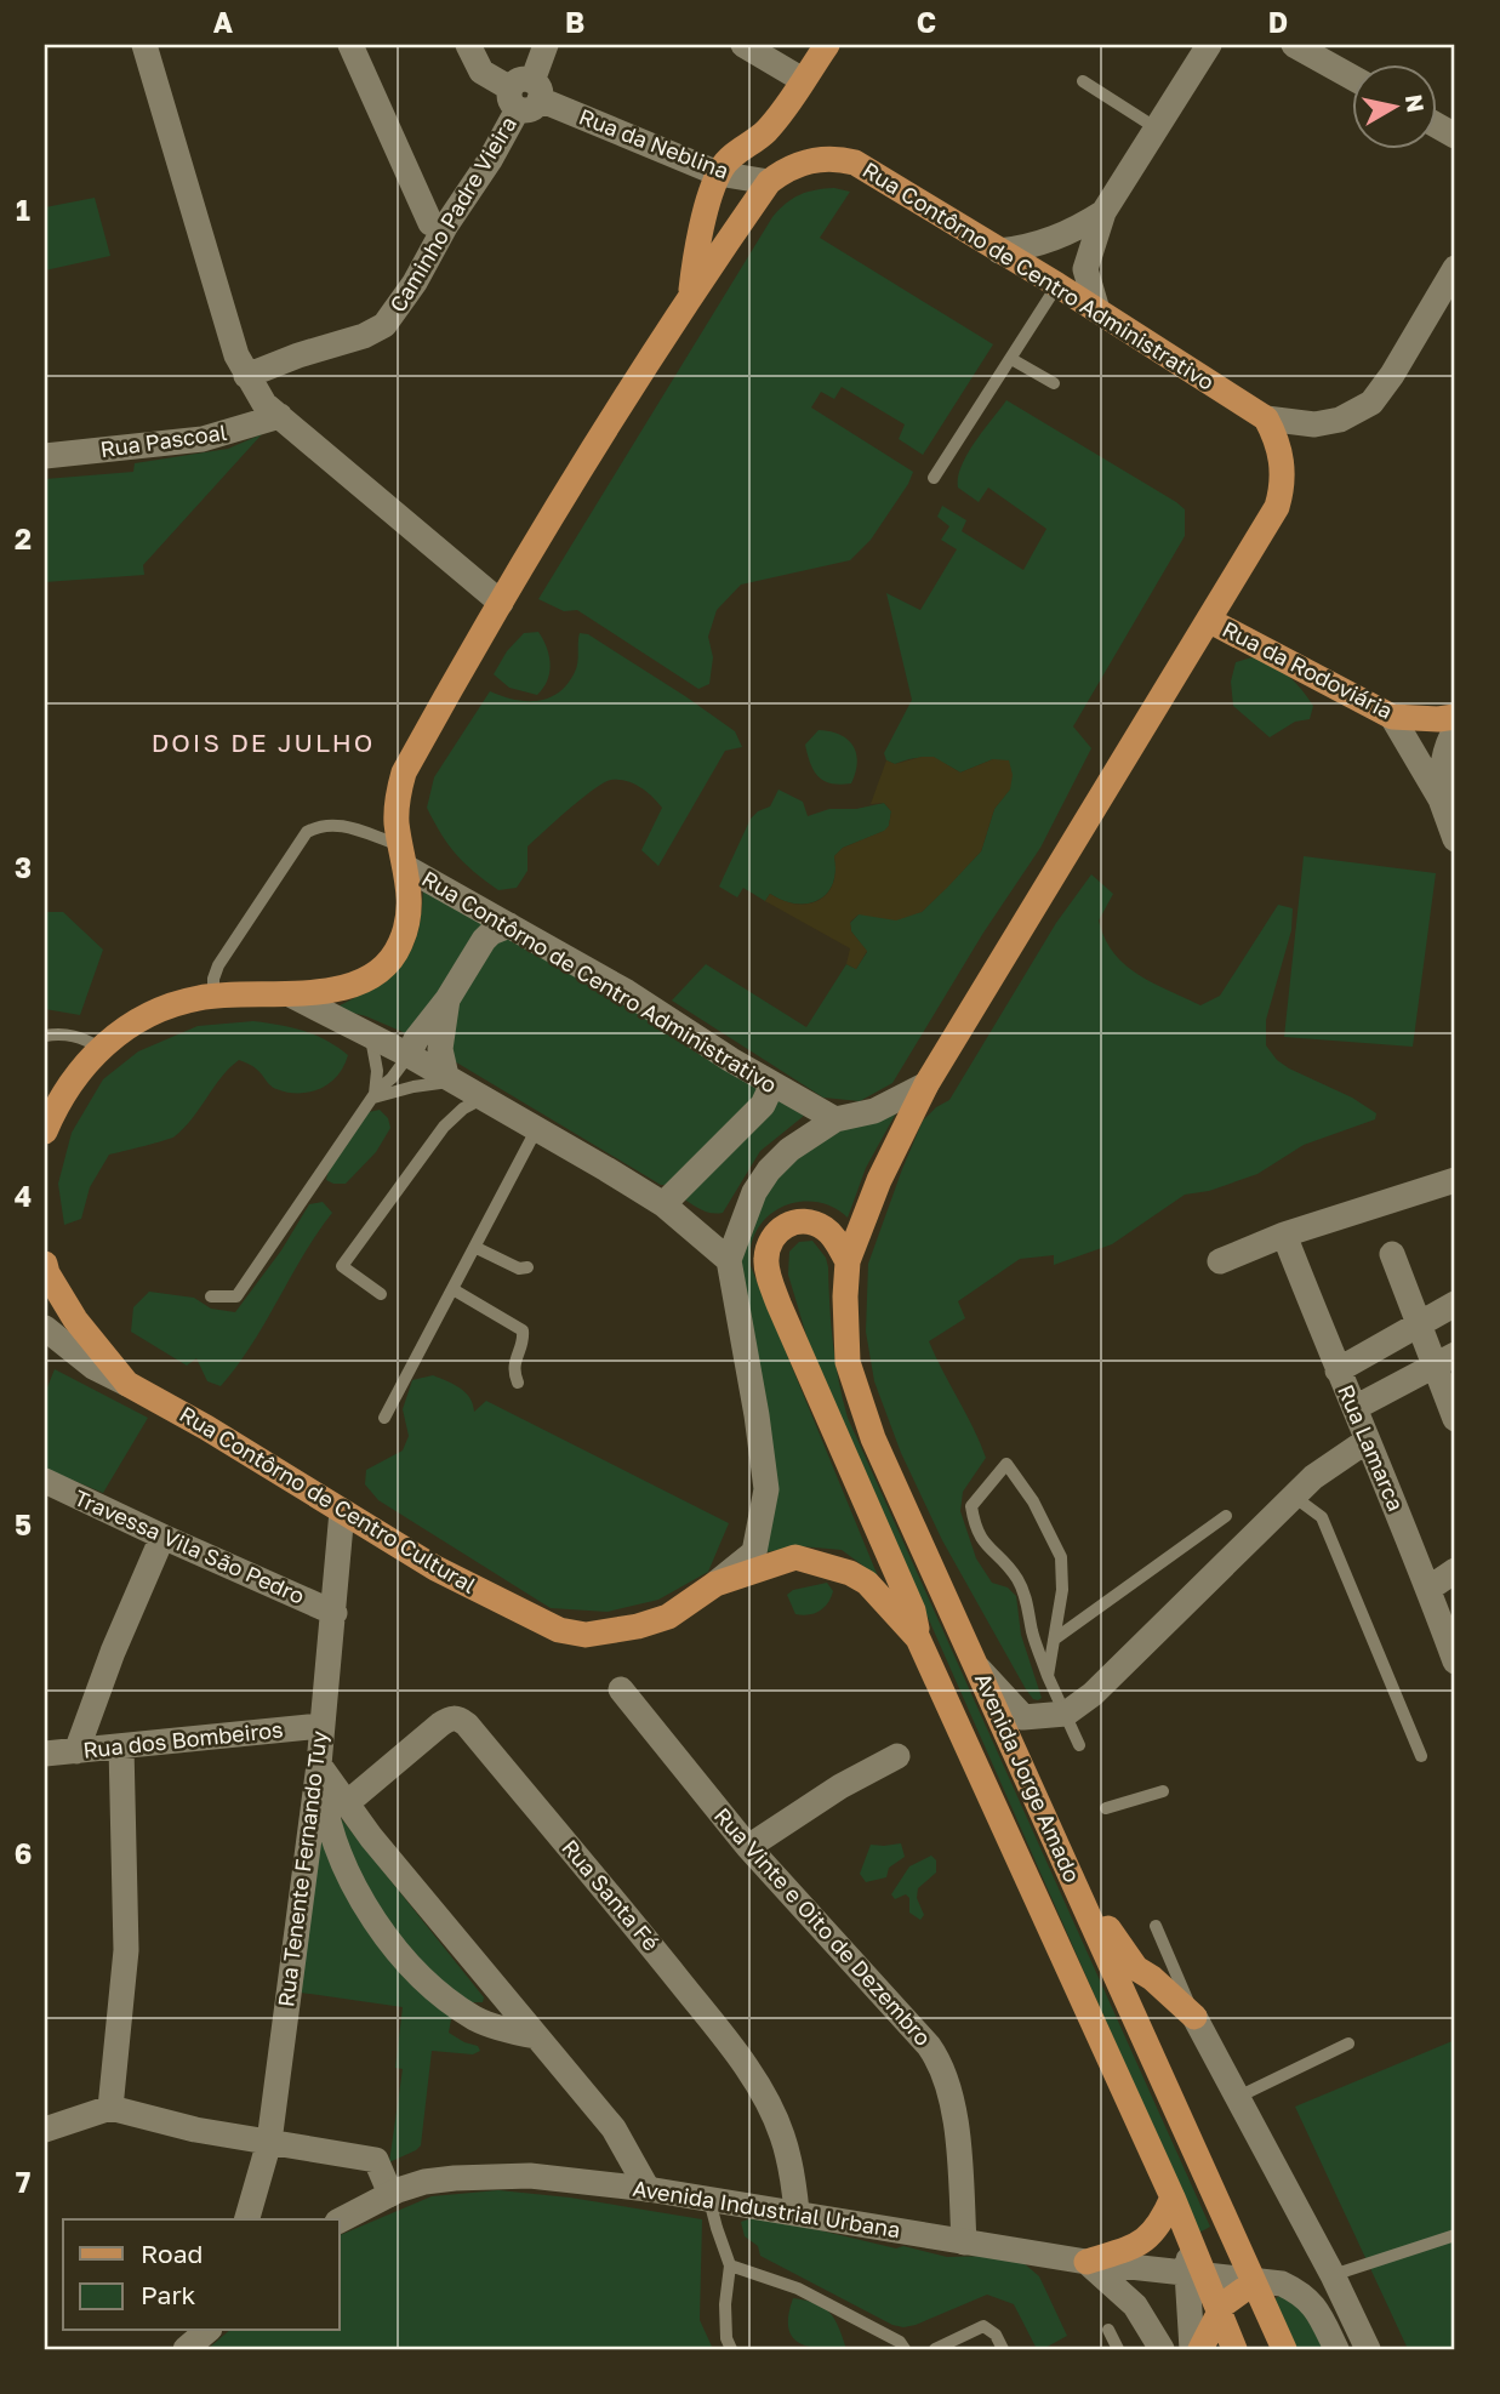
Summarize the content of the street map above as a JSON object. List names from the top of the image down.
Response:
{
  "streets": {
    "main road": [
      "Rua Contôrno de Centro Administrativo",
      "Rua da Rodoviária",
      "Rua Contôrno de Centro Cultural",
      "Avenida Jorge Amado"
    ],
    "street": [
      "Rua da Neblina",
      "Caminho Padre Vieira",
      "Rua Pascoal",
      "Rua Lamarca",
      "Travessa Vila São Pedro",
      "Rua dos Bombeiros",
      "Rua Tenente Fernando Tuy",
      "Rua Santa Fé",
      "Rua Vinte e Oito de Dezembro",
      "Avenida Industrial Urbana"
    ]
  },
  "crossings": [
    ["Rua da Neblina", "Caminho Padre Vieira"],
    ["Rua da Neblina", "Rua Contôrno de Centro Administrativo"],
    ["Rua Contôrno de Centro Cultural", "Avenida Jorge Amado"],
    ["Rua Contôrno de Centro Cultural", "Rua Tenente Fernando Tuy"],
    ["Travessa Vila São Pedro", "Rua Tenente Fernando Tuy"],
    ["Rua dos Bombeiros", "Rua Tenente Fernando Tuy"],
    ["Avenida Jorge Amado", "Avenida Industrial Urbana"],
    ["Rua Santa Fé", "Avenida Industrial Urbana"],
    ["Rua Vinte e Oito de Dezembro", "Avenida Industrial Urbana"]
  ],
  "districts": ["DOIS DE JULHO"],
  "legend": ["Road", "Park"],
  "north": "right",
  "grid": {
    "columns": [
      "A",
      "B",
      "C",
      "D"
    ],
    "rows": [
      "1",
      "2",
      "3",
      "4",
      "5",
      "6",
      "7"
    ]
  }
}
